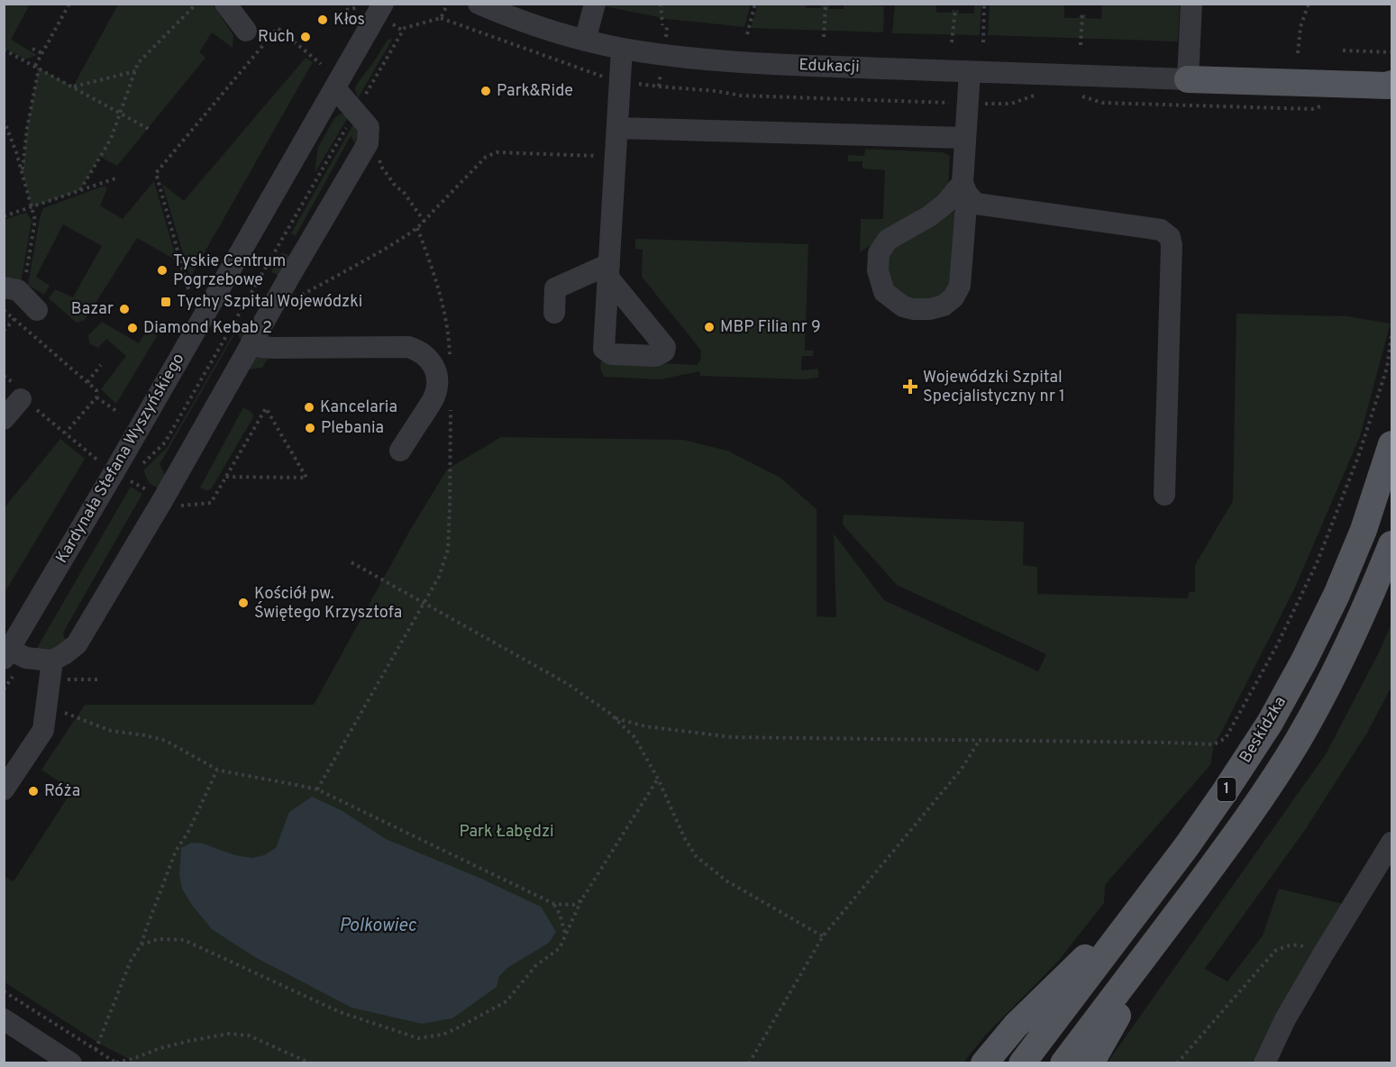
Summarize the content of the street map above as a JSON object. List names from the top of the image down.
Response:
{
  "streets": {
    "main road": ["Beskidzka", "1"],
    "street": ["Edukacji", "Kardynała Stefana Wyszyńskiego"]
  },
  "water": ["Polkowiec"],
  "parks": ["Park Łabędzi"],
  "places": {
    "other": [
      "Kłos",
      "Ruch",
      "Park&Ride",
      "Tyskie Centrum Pogrzebowe",
      "Bazar",
      "MBP Filia nr 9",
      "Diamond Kebab 2",
      "Kancelaria",
      "Plebania",
      "Kościół pw. Świętego Krzysztofa",
      "Róża"
    ],
    "transit": ["Tychy Szpital Wojewódzki"],
    "health": ["Wojewódzki Szpital Specjalistyczny nr 1"]
  }
}
